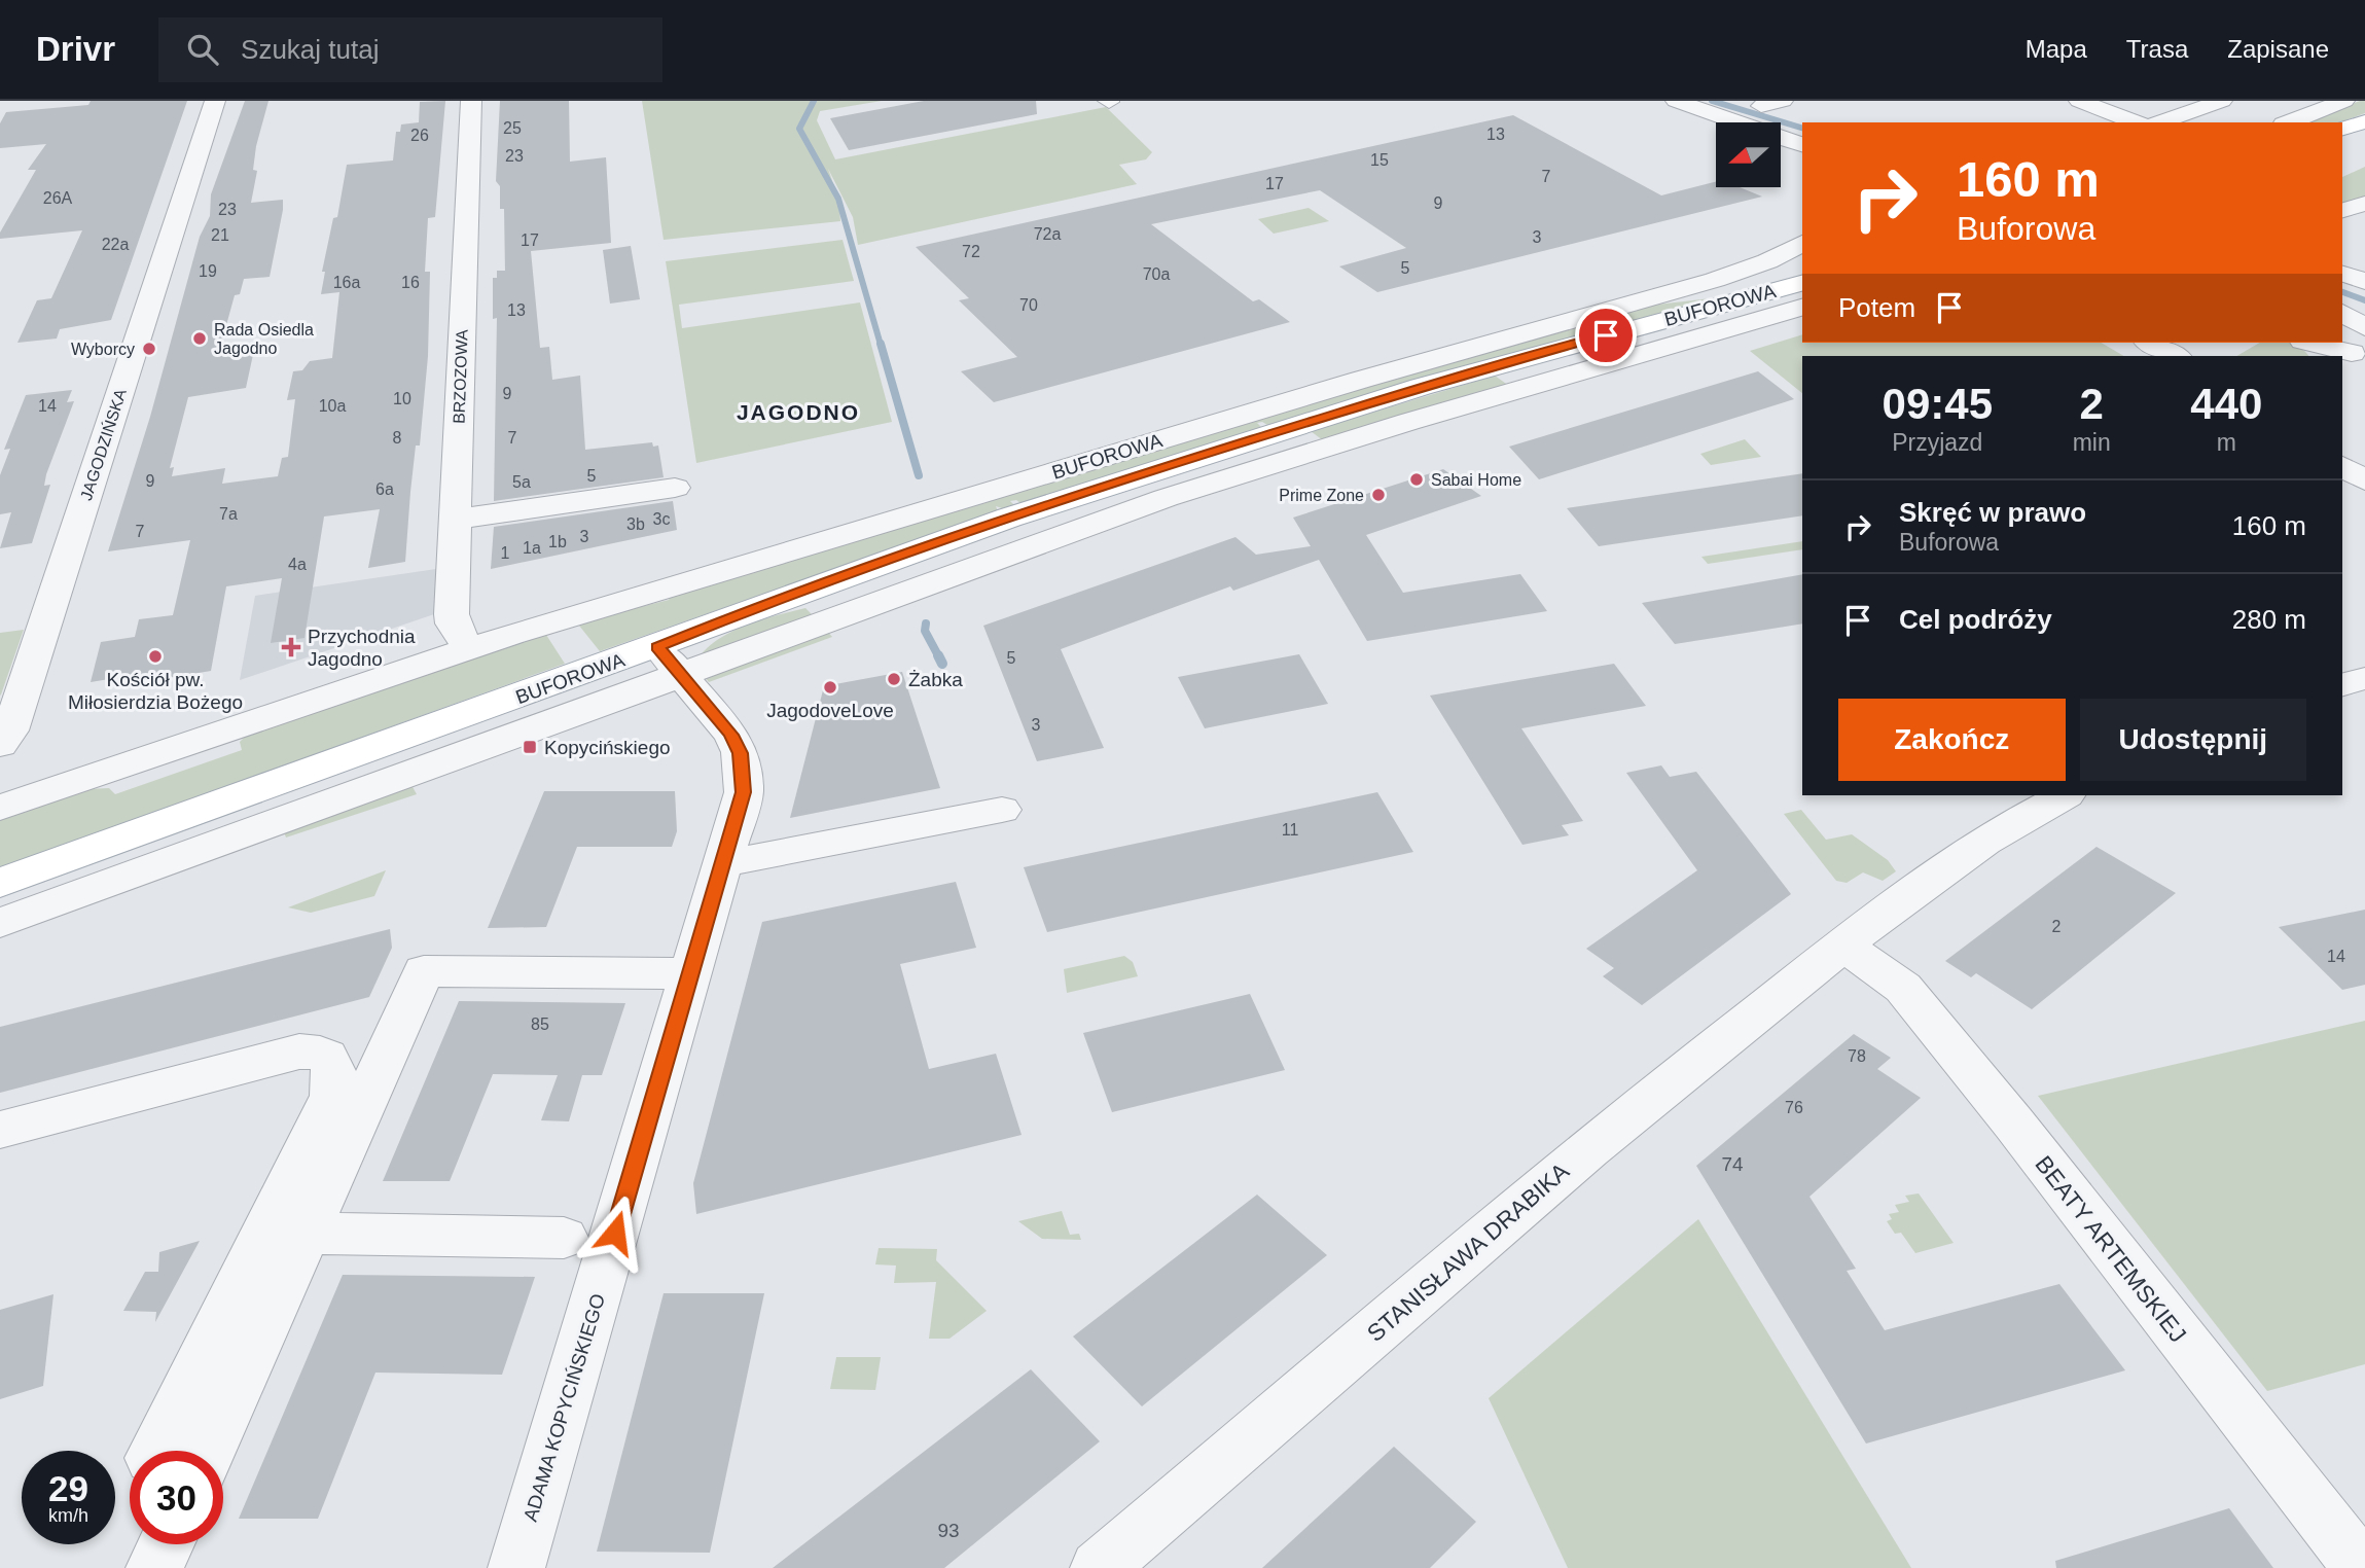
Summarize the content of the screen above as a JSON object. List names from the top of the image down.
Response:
{
  "streets": {
    "main road": ["BUFOROWA"],
    "street": [
      "BRZOZOWA",
      "JAGODZIŃSKA",
      "BEATY ARTEMSKIEJ",
      "STANISŁAWA DRABIKA",
      "ADAMA KOPYCIŃSKIEGO"
    ]
  },
  "crossings": [
    ["BUFOROWA", "BRZOZOWA"],
    ["BUFOROWA", "ADAMA KOPYCIŃSKIEGO"],
    ["BEATY ARTEMSKIEJ", "STANISŁAWA DRABIKA"]
  ],
  "districts": ["JAGODNO"],
  "places": {
    "other": [
      "Rada Osiedla Jagodno",
      "Wyborcy",
      "Sabai Home",
      "Prime Zone",
      "Kościół pw. Miłosierdzia Bożego",
      "Żabka",
      "JagodoveLove"
    ],
    "health": ["Przychodnia Jagodno"],
    "transit": ["Kopycińskiego"]
  },
  "house_numbers": [
    "25",
    "13",
    "26",
    "23",
    "15",
    "7",
    "17",
    "26A",
    "9",
    "23",
    "72a",
    "21",
    "3",
    "17",
    "22a",
    "72",
    "5",
    "19",
    "70a",
    "16a",
    "16",
    "70",
    "13",
    "9",
    "10",
    "14",
    "10a",
    "8",
    "7",
    "5",
    "9",
    "5a",
    "6a",
    "7a",
    "3c",
    "3b",
    "7",
    "3",
    "1b",
    "1a",
    "1",
    "4a",
    "5",
    "3",
    "11",
    "2",
    "14",
    "85",
    "78",
    "76",
    "74",
    "93"
  ],
  "north": "left",
  "page": {
    "header": "Drivr",
    "search": "Szukaj tutaj",
    "nav": ["Mapa", "Trasa", "Zapisane"],
    "turn": ["160 m", "Buforowa"],
    "then": "Potem",
    "eta": [
      "09:45",
      "Przyjazd",
      "2",
      "min",
      "440",
      "m"
    ],
    "list": [
      {
        "name": "Skręć w prawo",
        "note": "Buforowa",
        "value": "160 m"
      },
      {
        "name": "Cel podróży",
        "value": "280 m"
      }
    ],
    "buttons": ["Zakończ", "Udostępnij"],
    "speed": "29 km/h",
    "limit": "30"
  }
}
